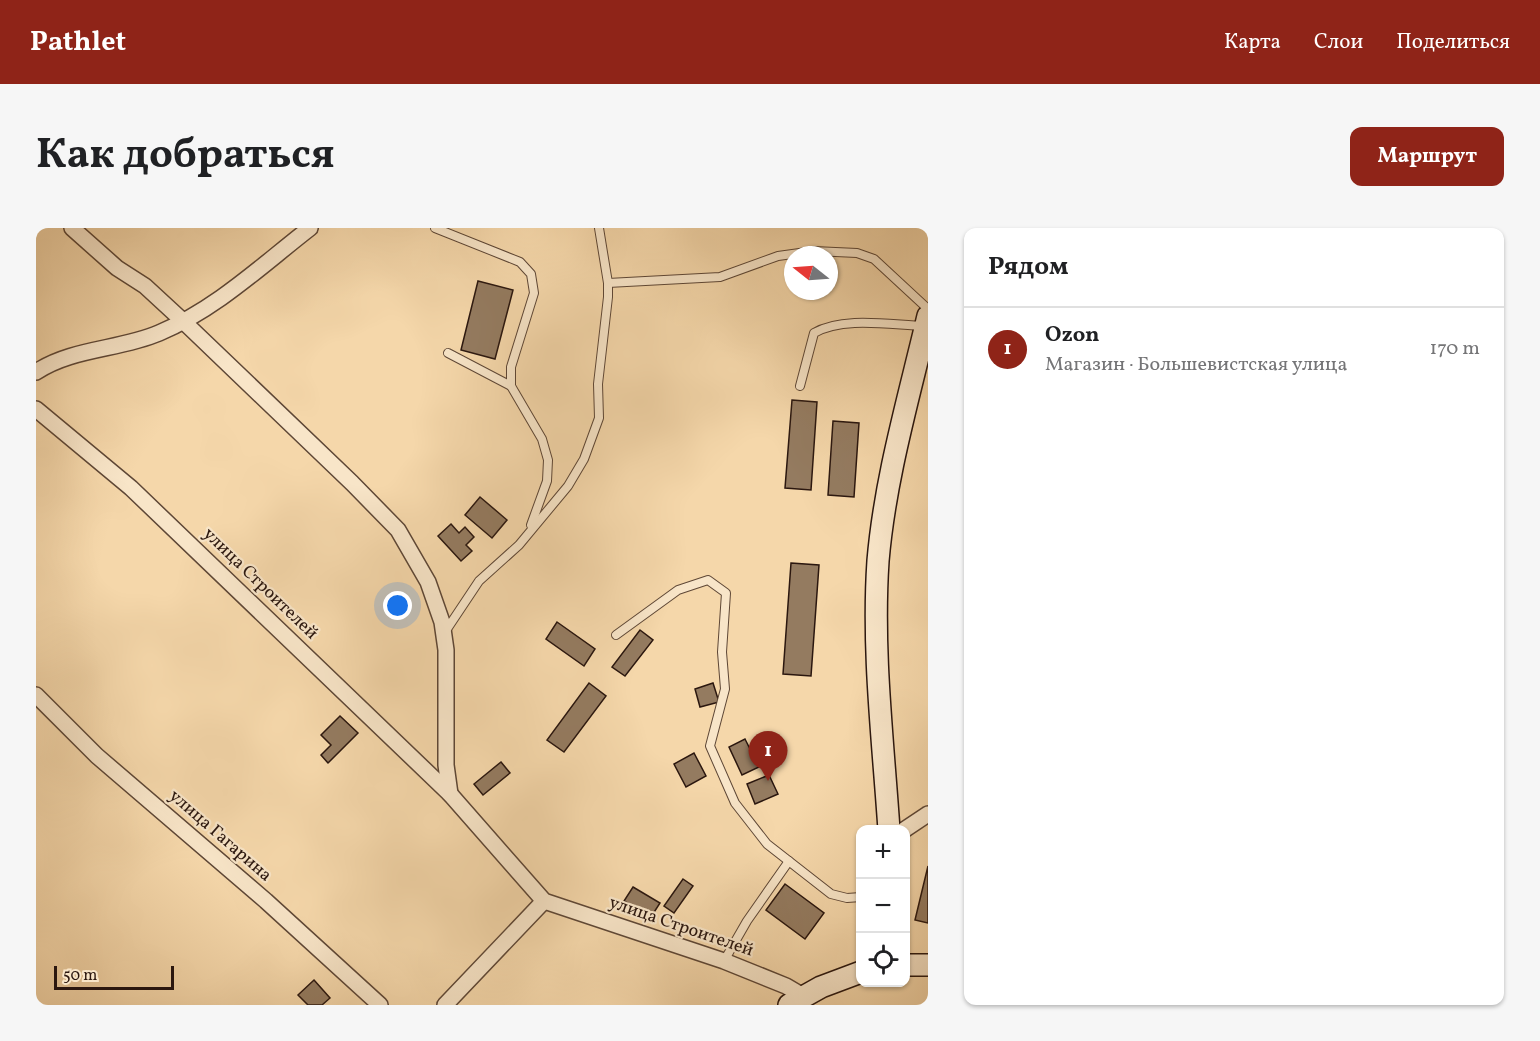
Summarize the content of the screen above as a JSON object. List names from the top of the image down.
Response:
{
  "streets": {
    "street": ["улица Строителей", "улица Гагарина"]
  },
  "scale_bar": "50 m",
  "north": "left",
  "page": {
    "header": "Pathlet",
    "nav": ["Карта", "Слои", "Поделиться"],
    "title": "Как добраться",
    "buttons": "Маршрут",
    "heading": "Рядом",
    "list": [
      {
        "mark": "1",
        "name": "Ozon",
        "note": "Магазин · Большевистская улица",
        "value": "170 m"
      }
    ],
    "pins": "1",
    "map_buttons": ["+", "−"],
    "scale": "50 m"
  }
}
